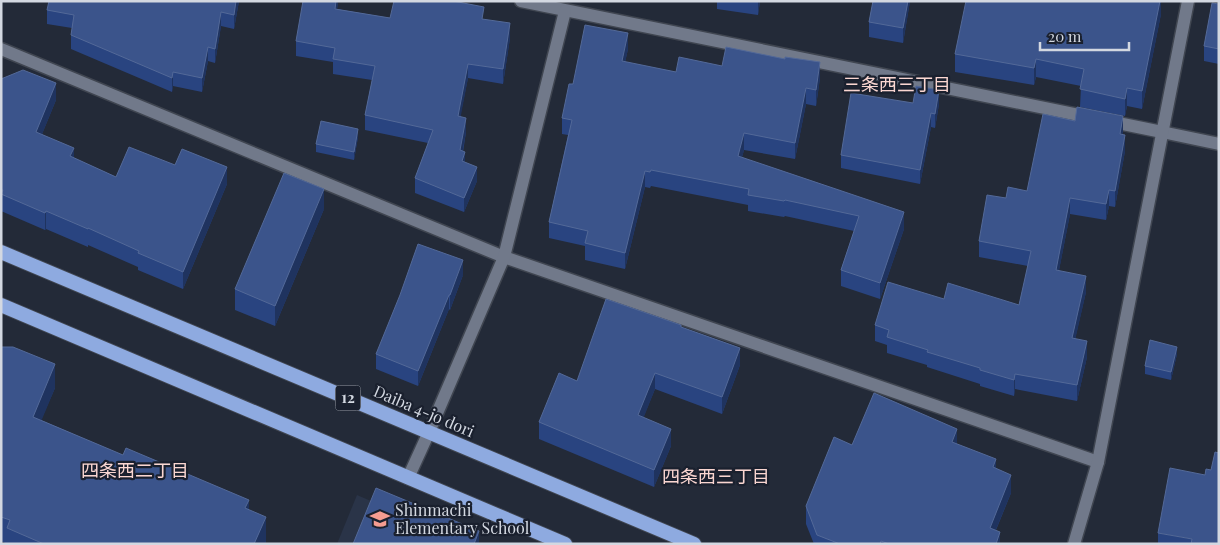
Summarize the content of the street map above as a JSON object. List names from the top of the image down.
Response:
{
  "streets": {
    "highway": ["12", "Daiba 4-jo dori"]
  },
  "districts": ["三条西三丁目", "四条西二丁目", "四条西三丁目"],
  "places": {
    "school or university": ["Shinmachi Elementary School"]
  },
  "scale_bar": "20 m"
}
